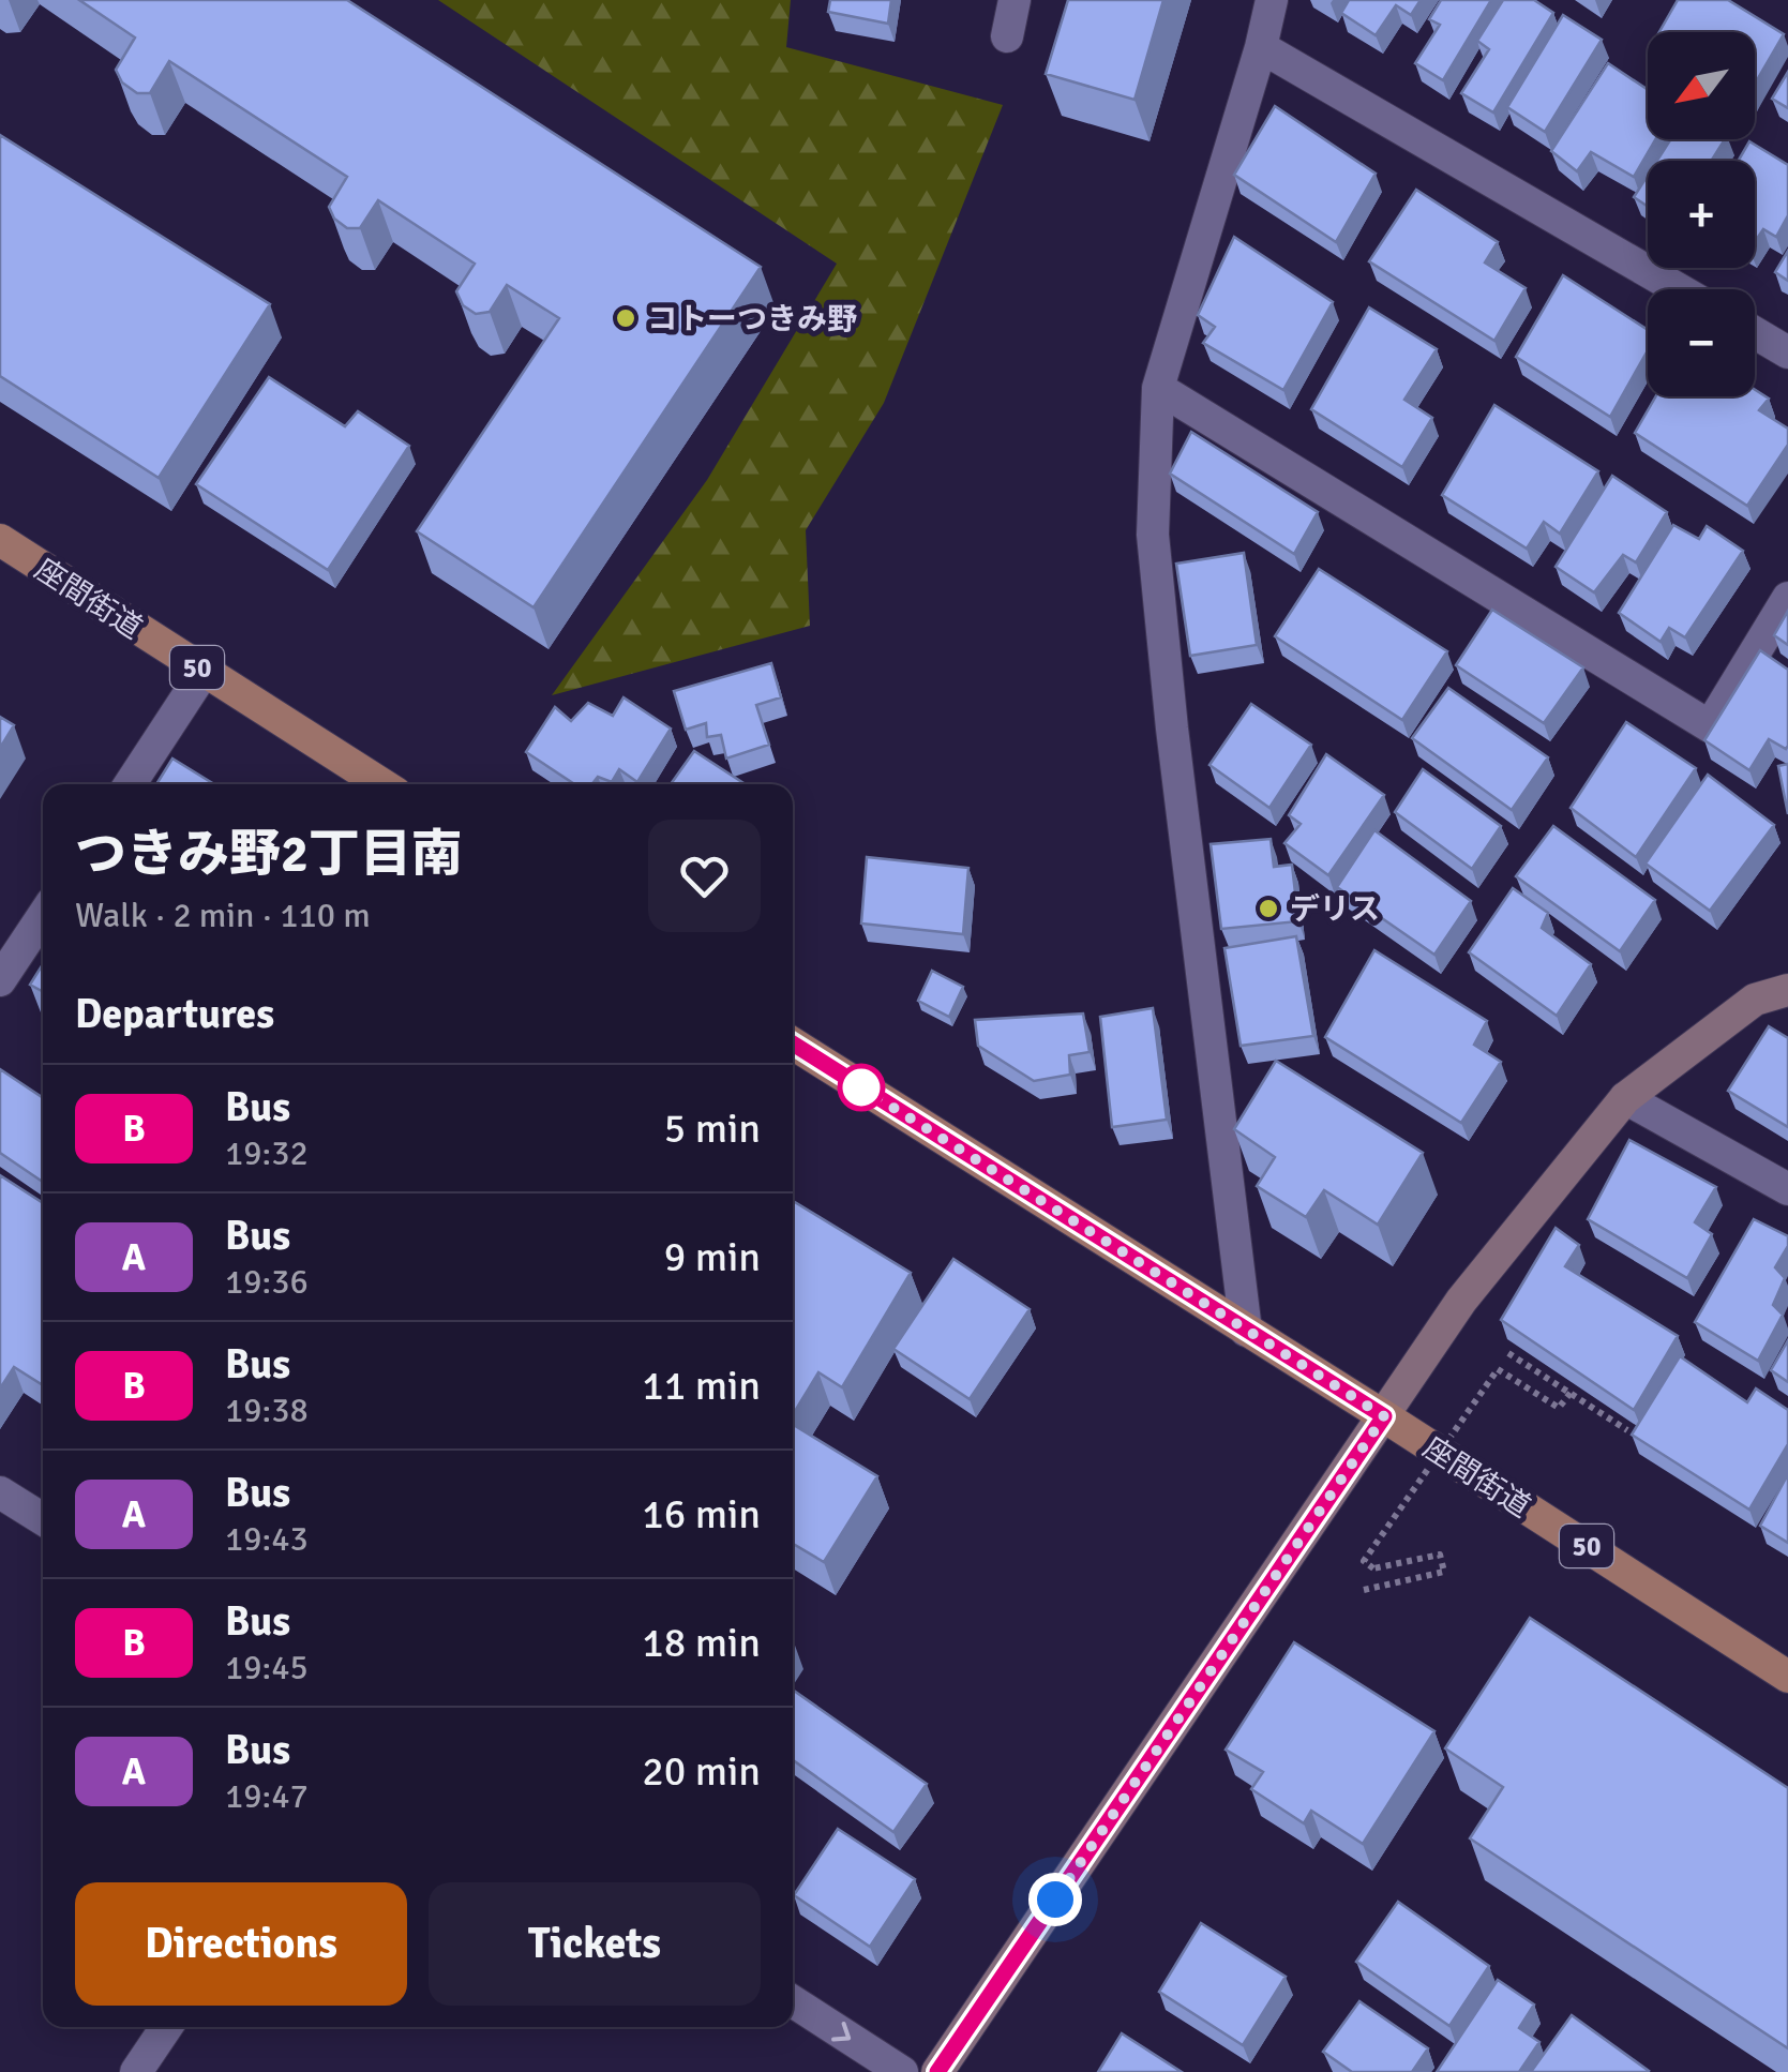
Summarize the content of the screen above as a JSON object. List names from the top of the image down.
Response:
{
  "streets": {
    "main road": ["座間街道", "50"]
  },
  "places": ["コトーつきみ野", "デリス"],
  "lines": ["bus line B"],
  "north": "bottom left",
  "page": {
    "map_buttons": ["+", "−"],
    "heading": [
      ["つきみ野2丁目南", "Walk · 2 min · 110 m"],
      "Departures"
    ],
    "list": [
      {
        "mark": "B",
        "name": "Bus",
        "note": "19:32",
        "value": "5 min"
      },
      {
        "mark": "A",
        "name": "Bus",
        "note": "19:36",
        "value": "9 min"
      },
      {
        "mark": "B",
        "name": "Bus",
        "note": "19:38",
        "value": "11 min"
      },
      {
        "mark": "A",
        "name": "Bus",
        "note": "19:43",
        "value": "16 min"
      },
      {
        "mark": "B",
        "name": "Bus",
        "note": "19:45",
        "value": "18 min"
      },
      {
        "mark": "A",
        "name": "Bus",
        "note": "19:47",
        "value": "20 min"
      }
    ],
    "buttons": ["Directions", "Tickets"]
  }
}
